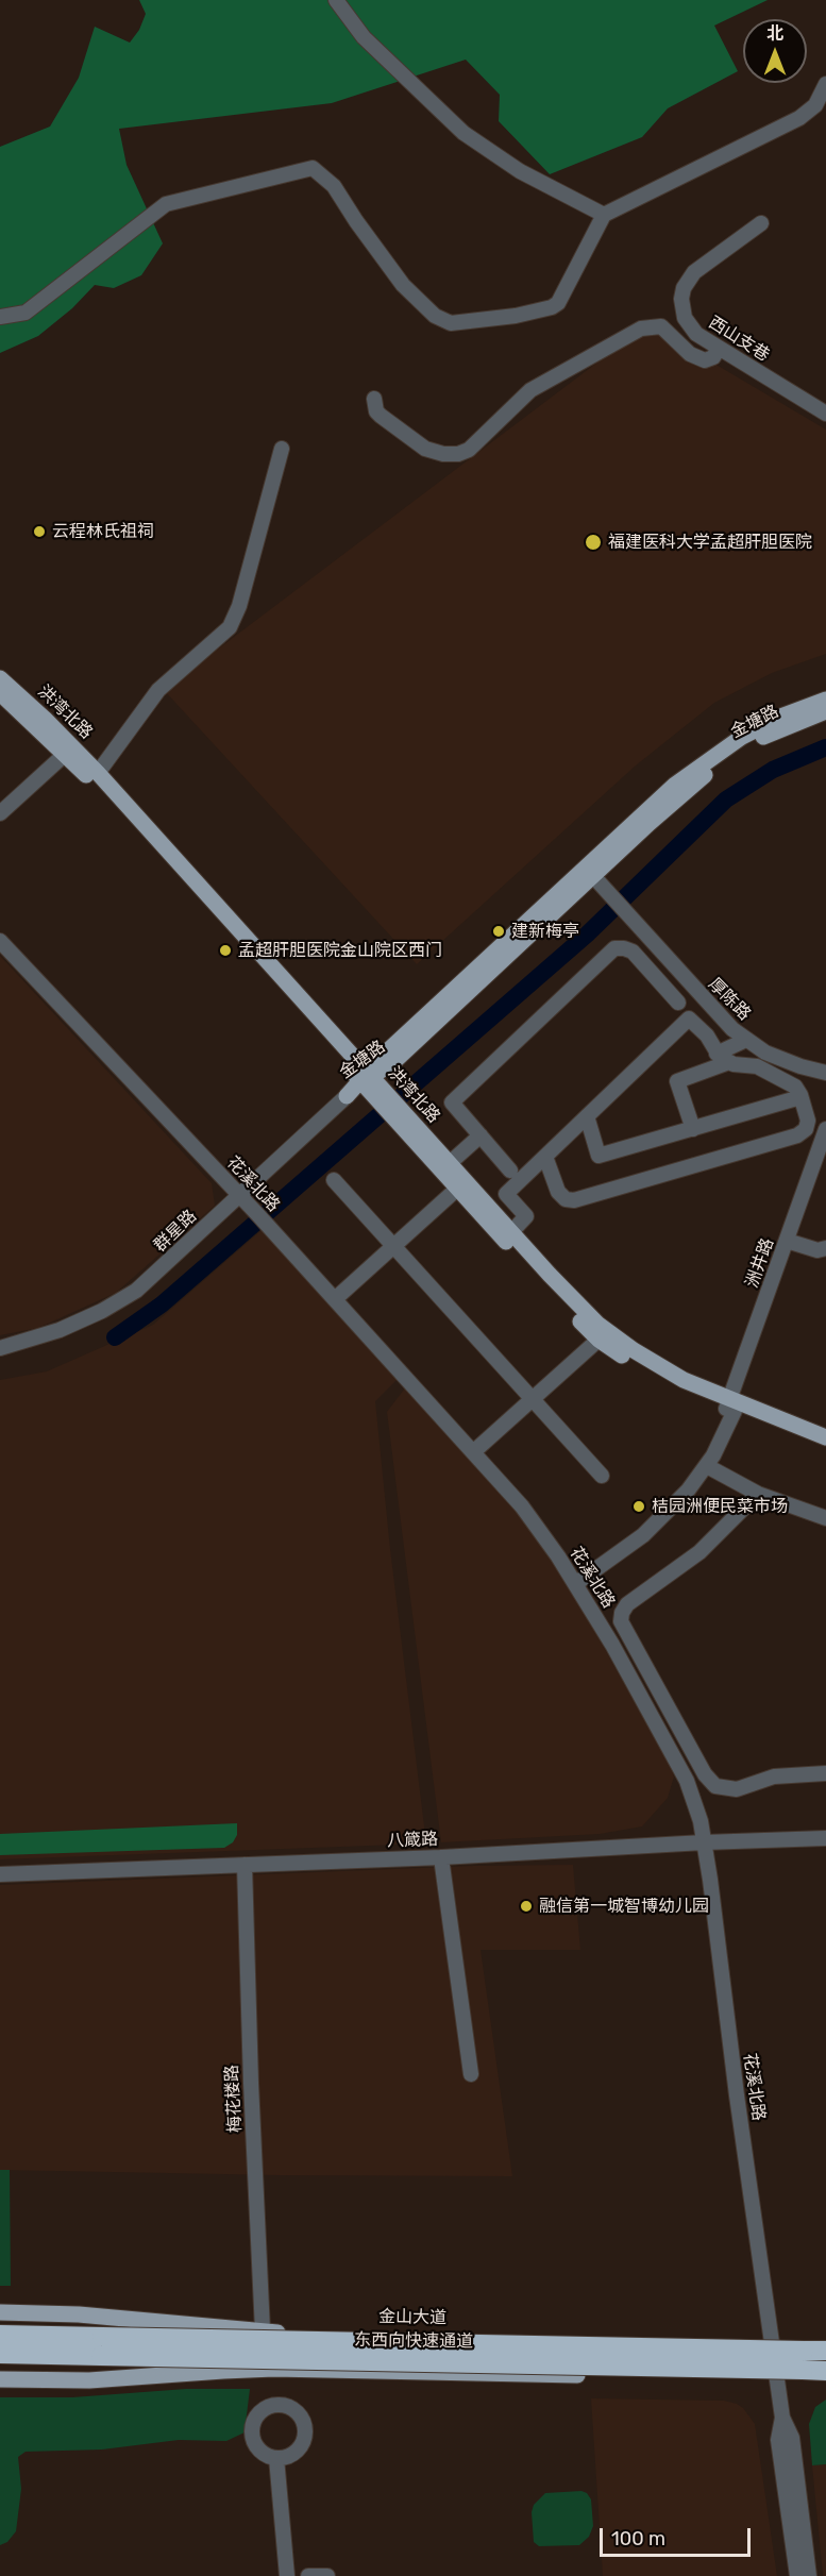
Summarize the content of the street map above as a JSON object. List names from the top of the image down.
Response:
{
  "streets": {
    "highway": ["东西向快速通道"],
    "main road": ["洪湾北路", "金塘路", "金山大道"],
    "street": [
      "西山支巷",
      "厚陈路",
      "花溪北路",
      "群星路",
      "洲井路",
      "八箴路",
      "梅花楼路"
    ]
  },
  "crossings": [
    ["洪湾北路", "金塘路"],
    ["洪湾北路", "洲井路"],
    ["金塘路", "厚陈路"],
    ["金塘路", "群星路"],
    ["花溪北路", "群星路"],
    ["花溪北路", "洲井路"],
    ["花溪北路", "八箴路"],
    ["花溪北路", "金山大道"],
    ["八箴路", "梅花楼路"],
    ["梅花楼路", "金山大道"]
  ],
  "places": [
    "云程林氏祖祠",
    "福建医科大学孟超肝胆医院",
    "建新梅亭",
    "孟超肝胆医院金山院区西门",
    "桔园洲便民菜市场",
    "融信第一城智博幼儿园"
  ],
  "scale_bar": "100 m",
  "north": "top"
}
